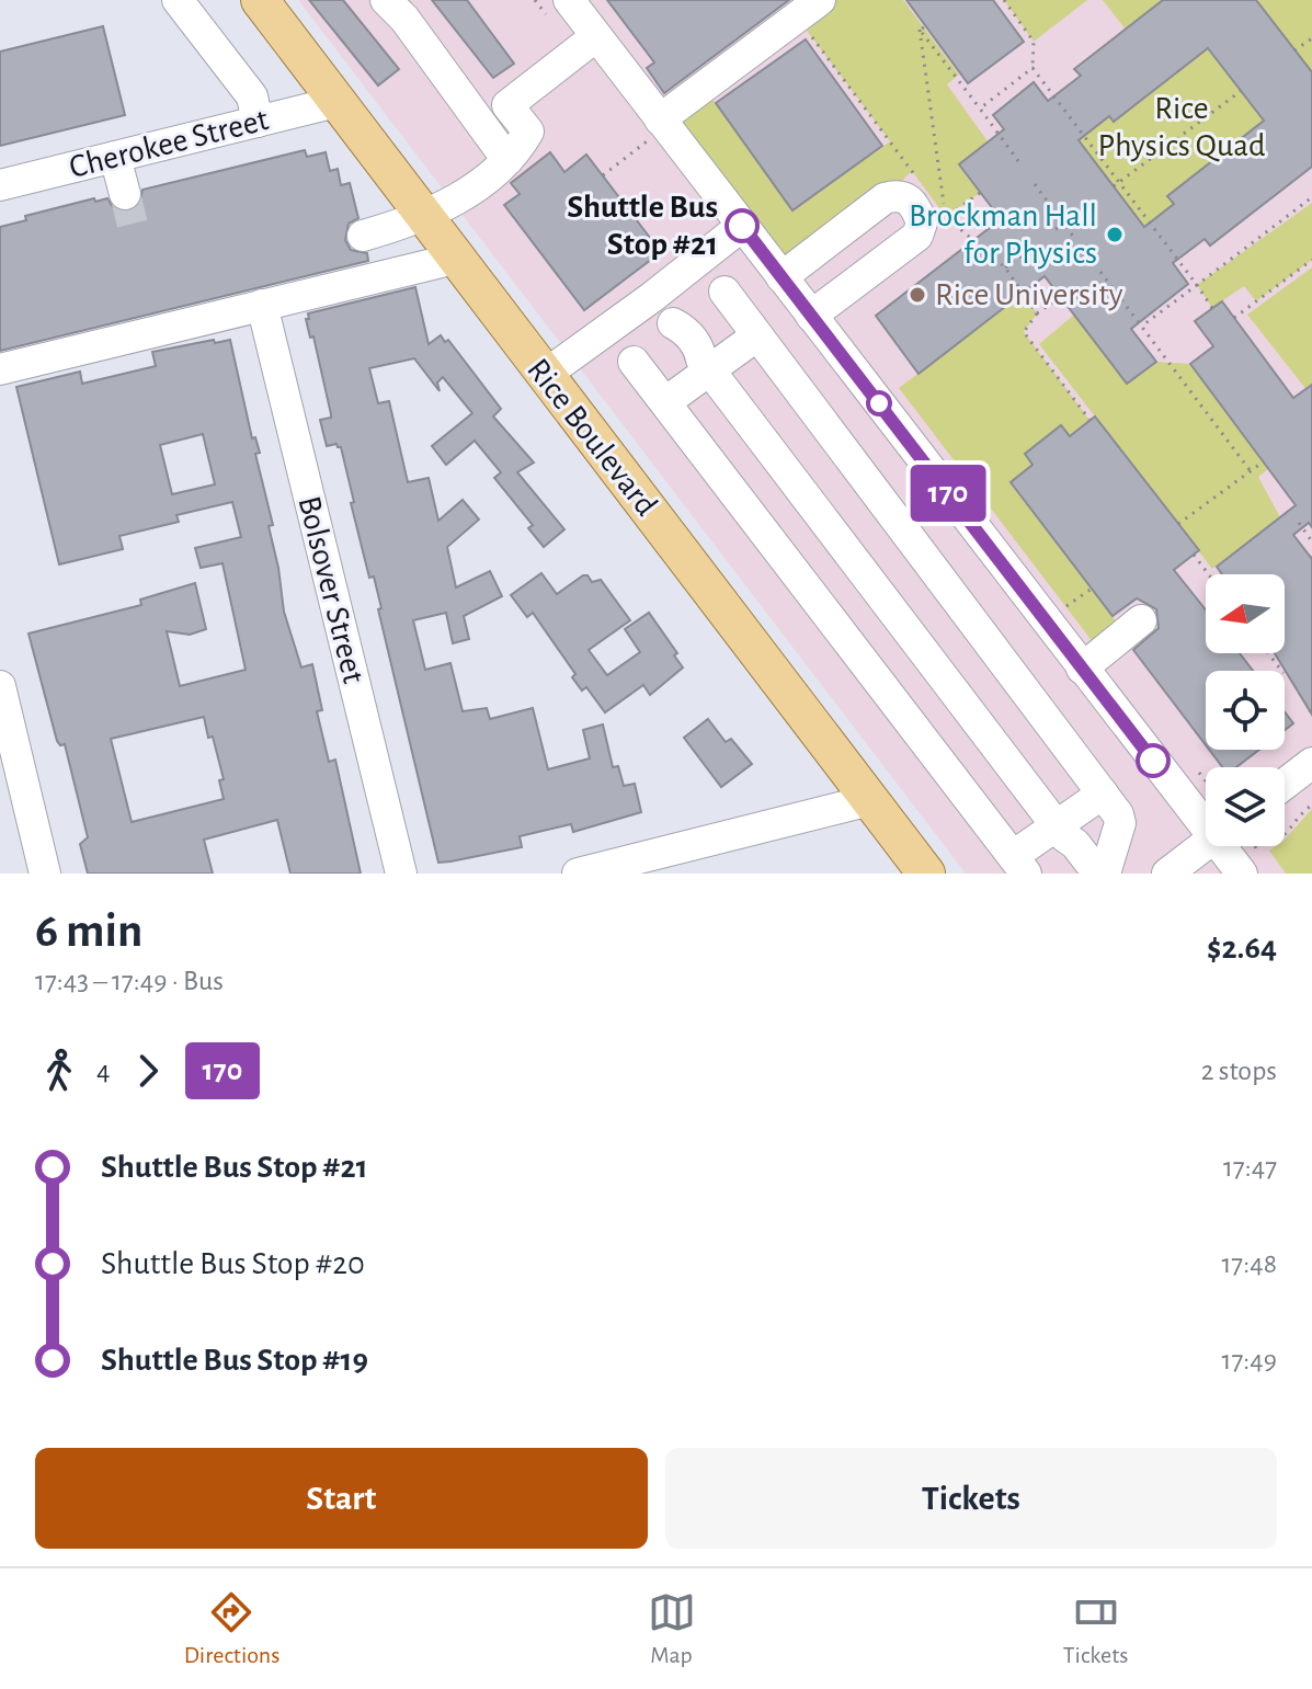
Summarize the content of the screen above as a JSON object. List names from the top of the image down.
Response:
{
  "streets": {
    "main road": ["Rice Boulevard"],
    "street": ["Cherokee Street", "Bolsover Street"]
  },
  "crossings": [
    ["Cherokee Street", "Rice Boulevard"]
  ],
  "parks": ["Rice Physics Quad"],
  "places": ["Shuttle Bus Stop #21", "Brockman Hall for Physics", "Rice University"],
  "lines": ["bus line 170"],
  "north": "left",
  "page": {
    "on_map": "170",
    "heading": ["6 min", "17:43 – 17:49 · Bus", "$2.64"],
    "legs": ["4", "170", "2 stops"],
    "list": [
      {
        "name": "Shuttle Bus Stop #21",
        "value": "17:47"
      },
      {
        "name": "Shuttle Bus Stop #20",
        "value": "17:48"
      },
      {
        "name": "Shuttle Bus Stop #19",
        "value": "17:49"
      }
    ],
    "buttons": ["Start", "Tickets"],
    "tabs": ["Directions", "Map", "Tickets"]
  }
}
